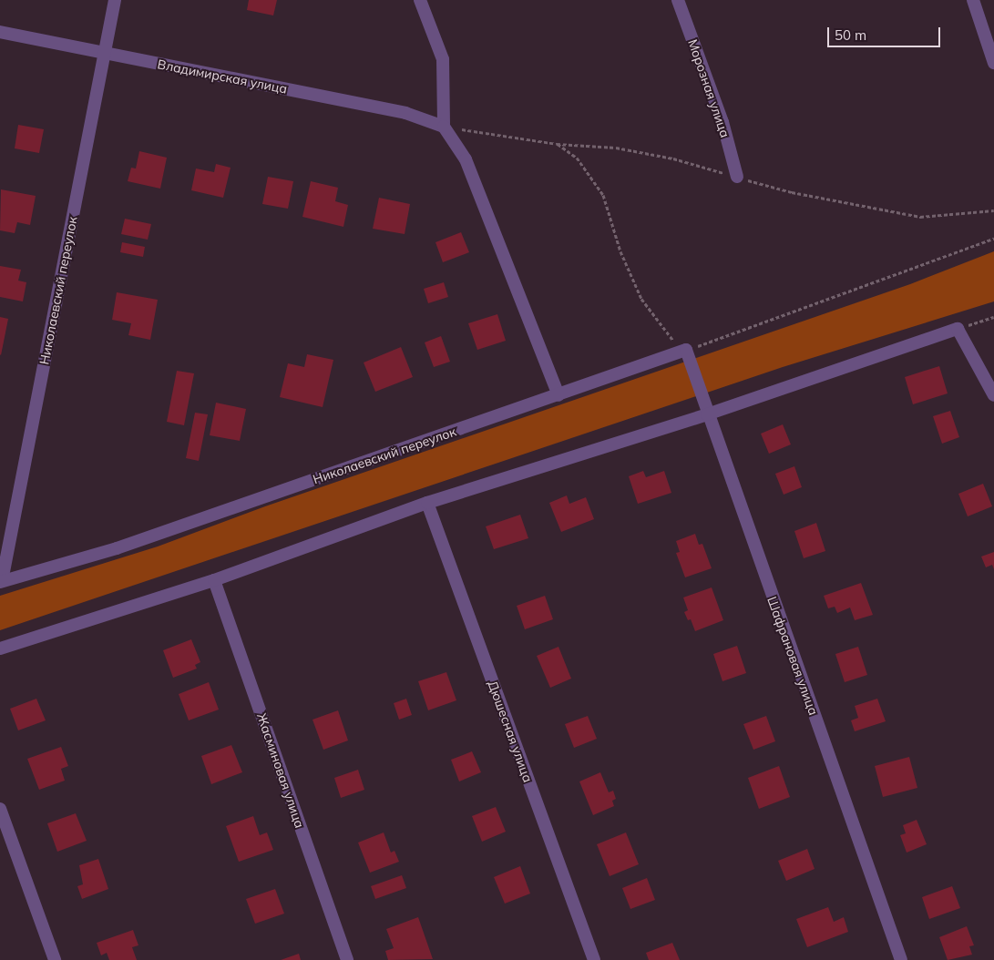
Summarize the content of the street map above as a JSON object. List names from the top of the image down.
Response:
{
  "streets": {
    "street": [
      "Владимирская улица",
      "Морозная улица",
      "Николаевский переулок",
      "Шафрановая улица",
      "Дюшесная улица",
      "Жасминовая улица"
    ]
  },
  "crossings": [
    ["Владимирская улица", "Николаевский переулок"],
    ["Николаевский переулок", "Шафрановая улица"]
  ],
  "scale_bar": "50 m"
}
